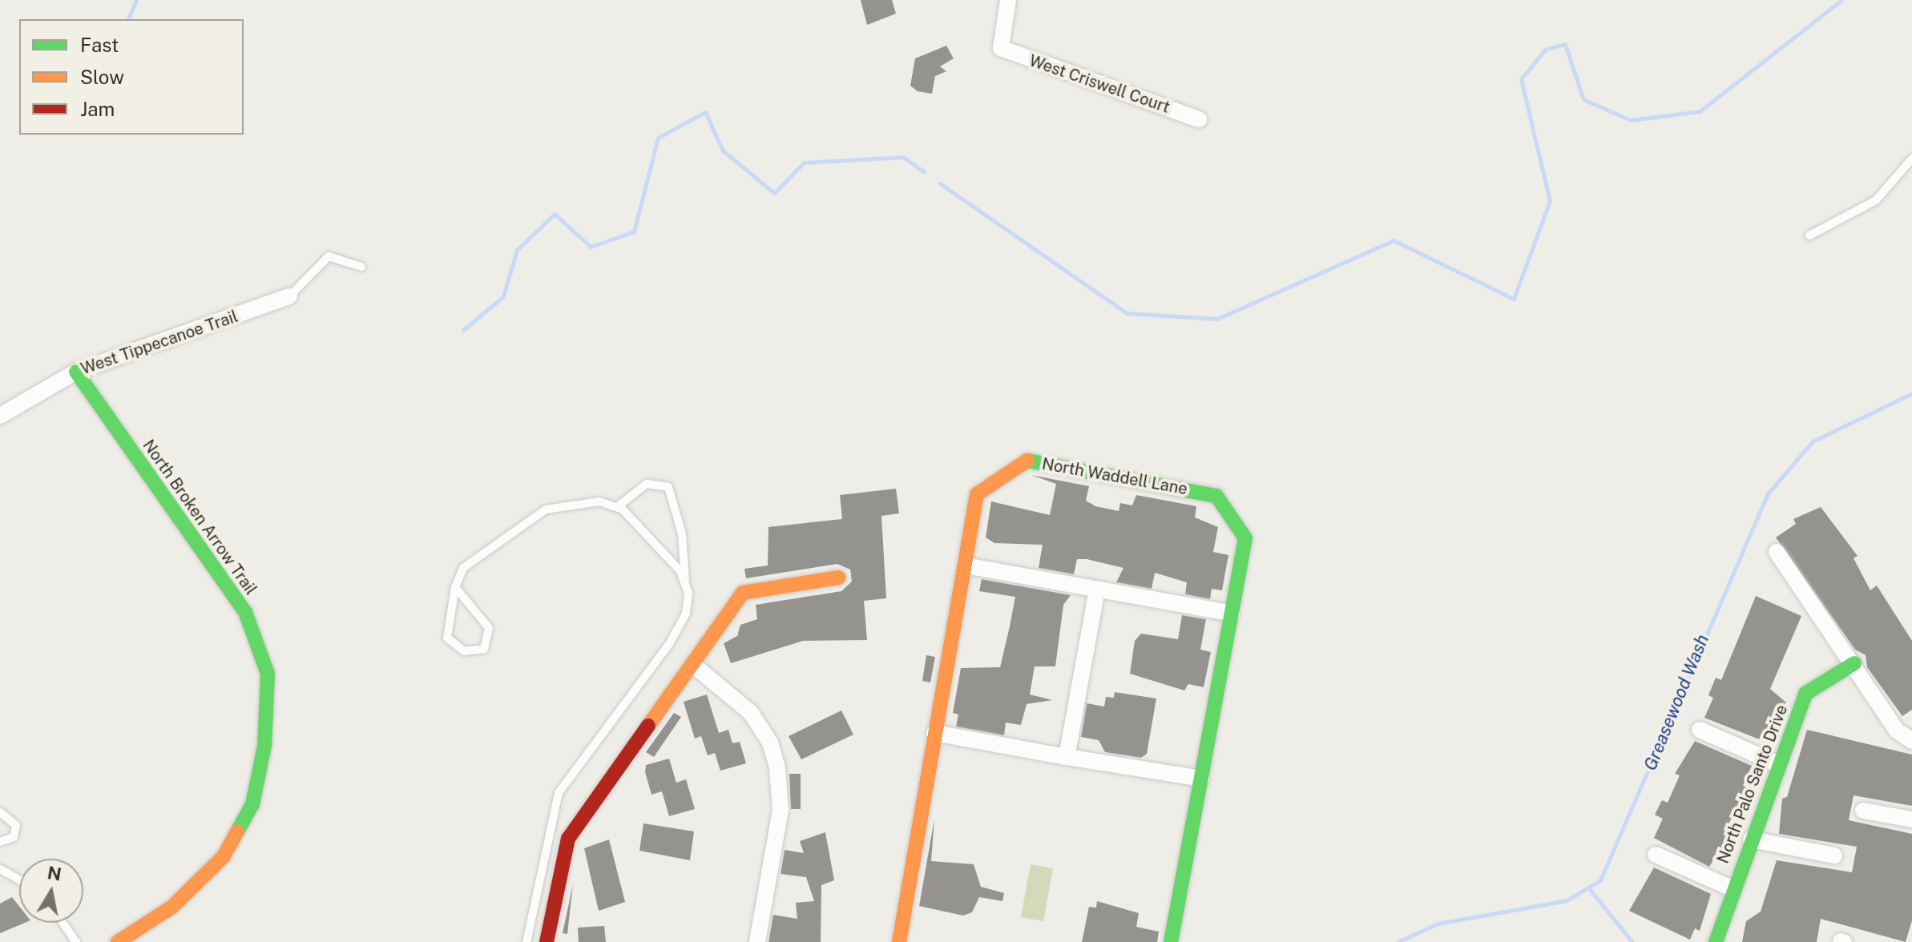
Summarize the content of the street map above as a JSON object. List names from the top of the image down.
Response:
{
  "streets": {
    "street": [
      "West Criswell Court",
      "West Tippecanoe Trail",
      "North Waddell Lane",
      "North Broken Arrow Trail",
      "North Palo Santo Drive"
    ]
  },
  "crossings": [
    ["West Tippecanoe Trail", "North Broken Arrow Trail"]
  ],
  "water": ["Greasewood Wash"],
  "legend": ["Fast", "Slow", "Jam"],
  "north": "top"
}
